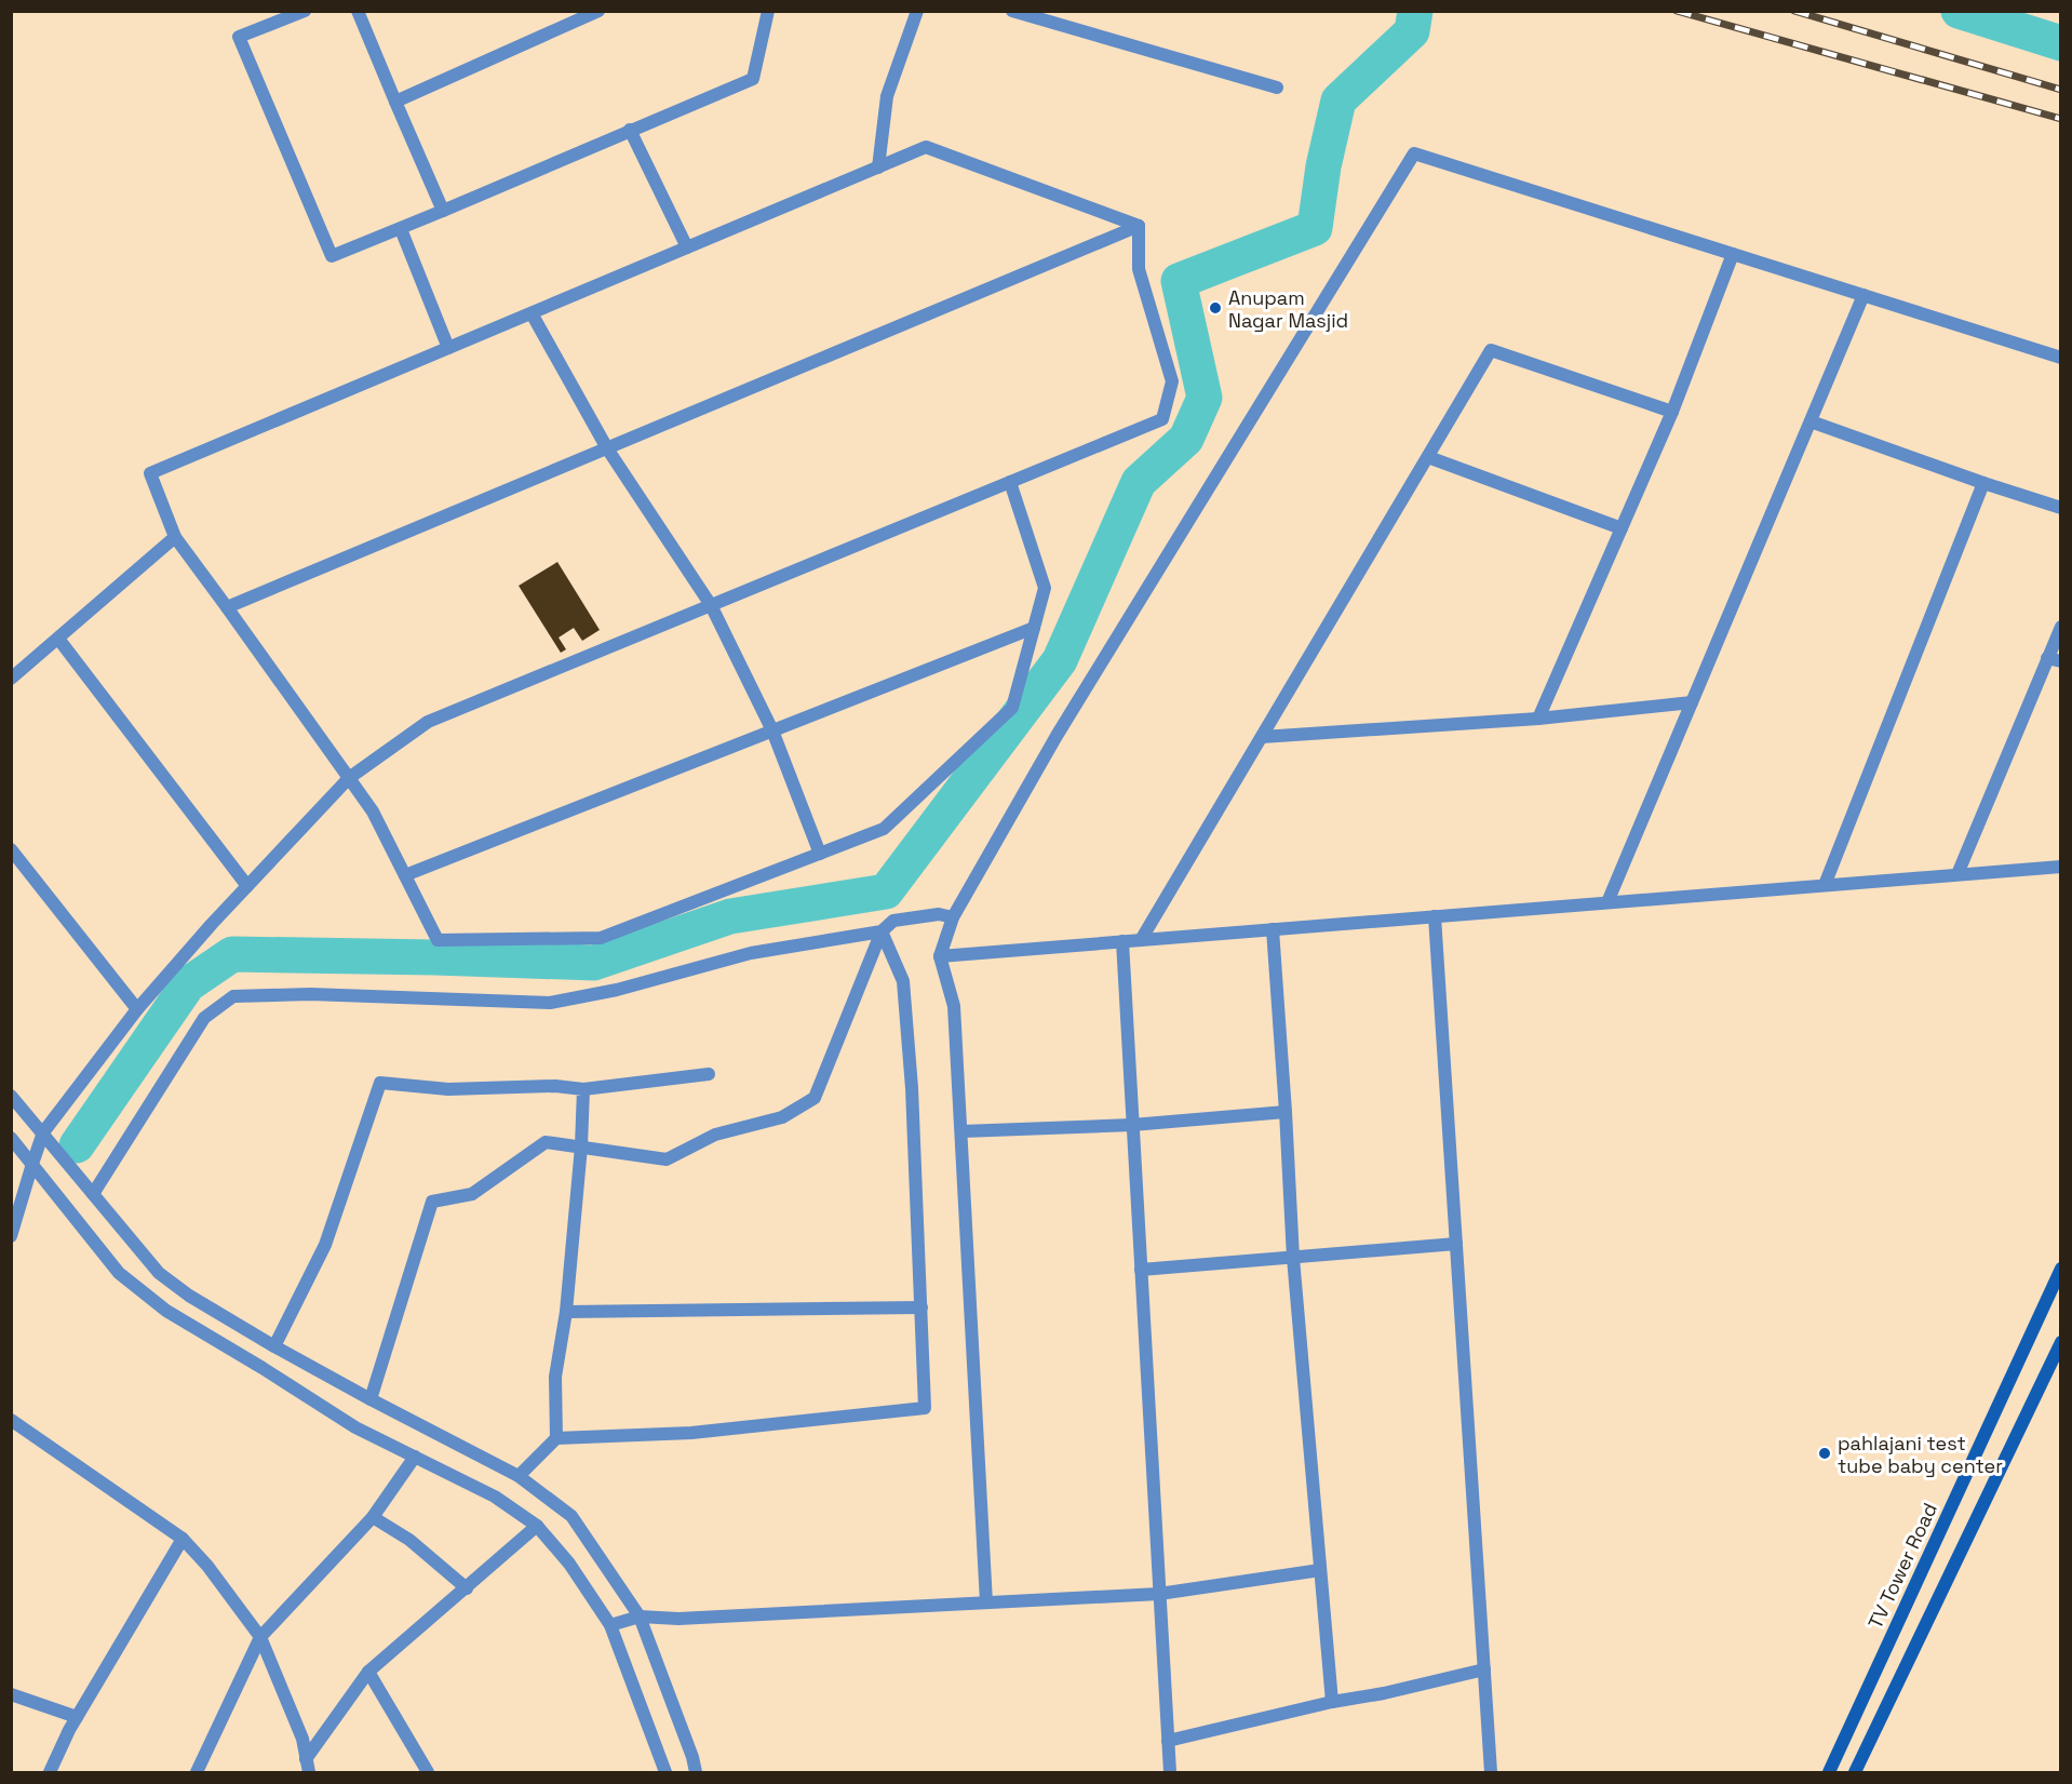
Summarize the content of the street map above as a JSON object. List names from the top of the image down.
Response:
{
  "streets": {
    "main road": ["TV Tower Road"]
  },
  "places": ["Anupam Nagar Masjid", "pahlajani test tube baby center"]
}
